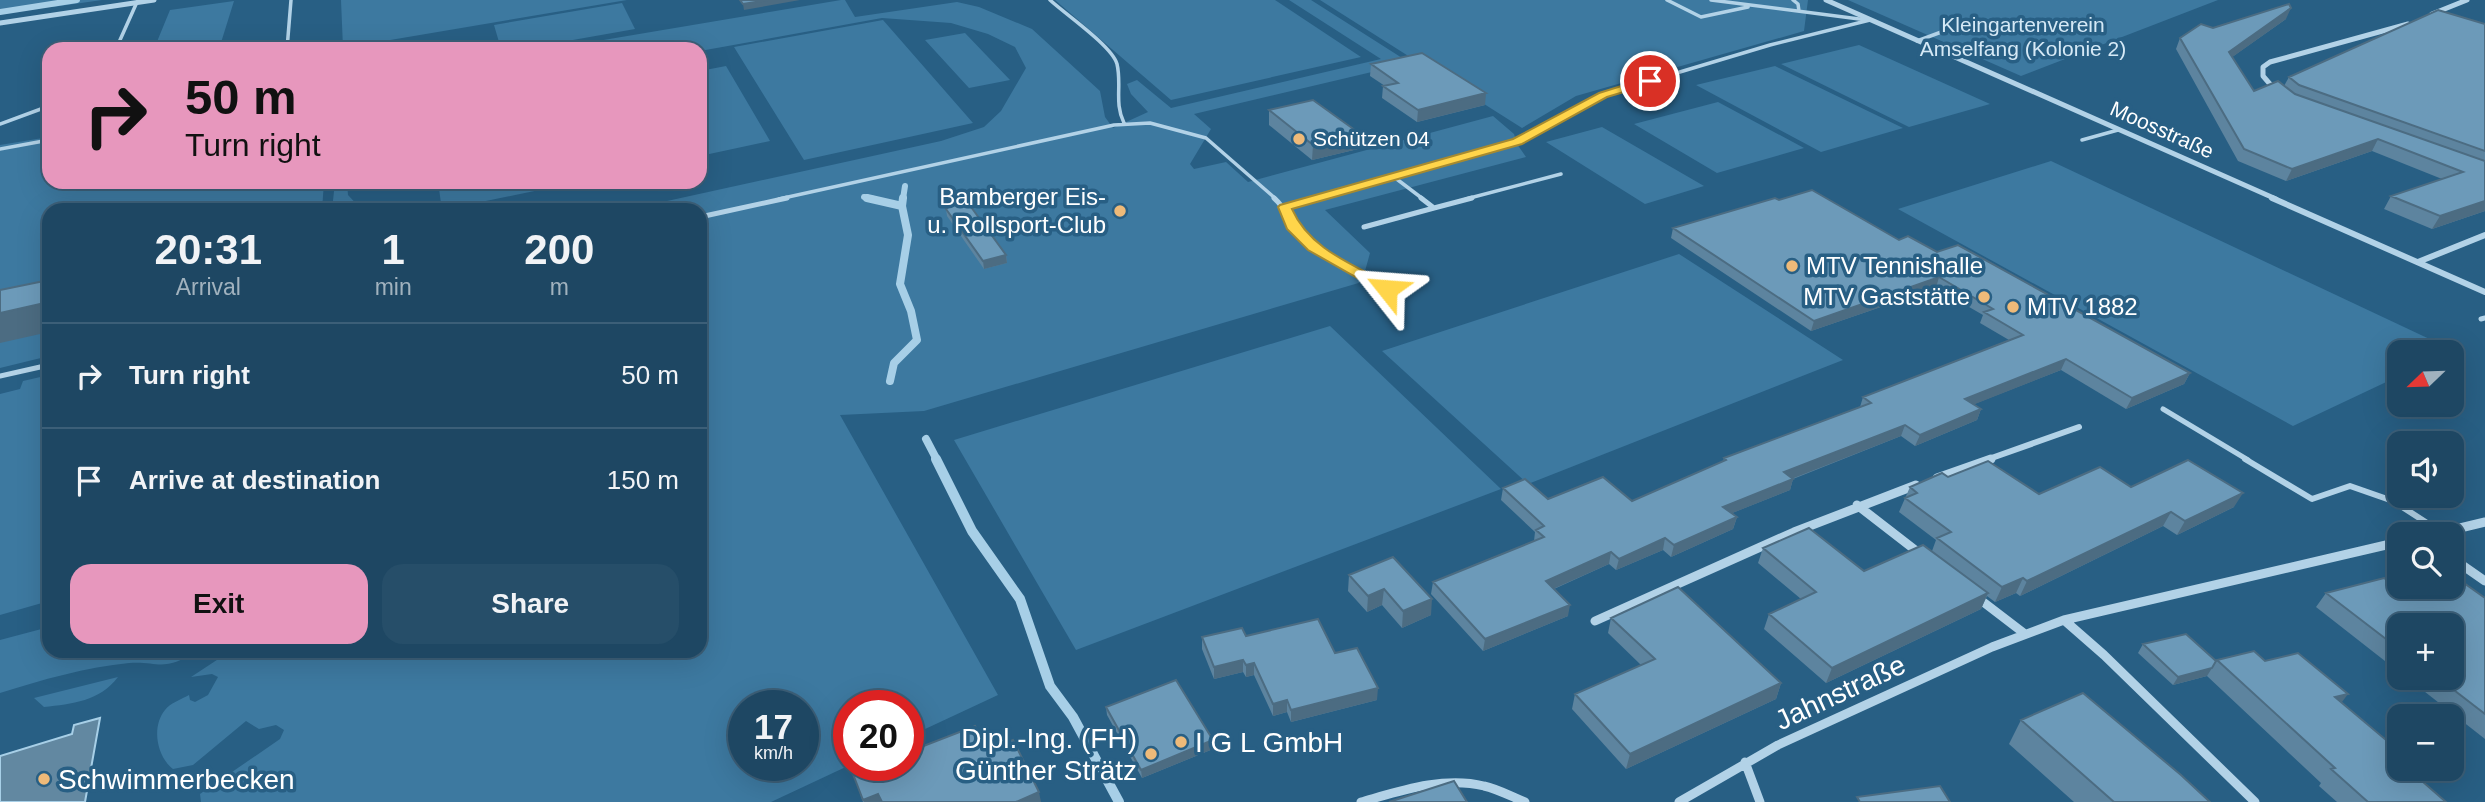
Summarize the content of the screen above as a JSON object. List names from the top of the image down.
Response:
{
  "streets": {
    "street": ["Moosstraße", "Jahnstraße"]
  },
  "parks": ["Kleingartenverein Amselfang (Kolonie 2)"],
  "places": [
    "Schützen 04",
    "Bamberger Eis- u. Rollsport-Club",
    "MTV Tennishalle",
    "MTV Gaststätte",
    "MTV 1882",
    "I G L GmbH",
    "Dipl.-Ing. (FH) Günther Strätz",
    "Schwimmerbecken"
  ],
  "north": "bottom left",
  "page": {
    "turn": ["50 m", "Turn right"],
    "eta": [
      "20:31",
      "Arrival",
      "1",
      "min",
      "200",
      "m"
    ],
    "list": [
      {
        "name": "Turn right",
        "value": "50 m"
      },
      {
        "name": "Arrive at destination",
        "value": "150 m"
      }
    ],
    "map_buttons": ["+", "−"],
    "buttons": ["Exit", "Share"],
    "speed": "17 km/h",
    "limit": "20"
  }
}
